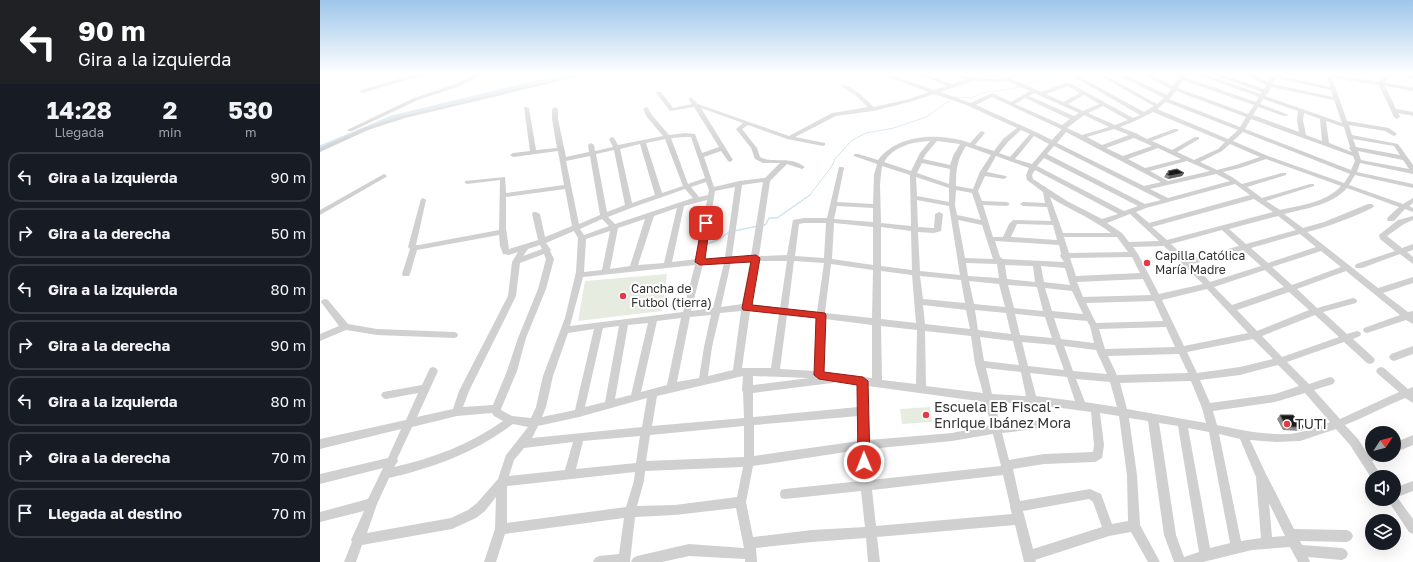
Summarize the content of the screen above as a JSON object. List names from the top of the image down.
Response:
{
  "places": [
    "Capilla Católica María Madre",
    "Cancha de Futbol (tierra)",
    "Escuela EB Fiscal - Enrique Ibánez Mora",
    "TUTI"
  ],
  "north": "top right",
  "page": {
    "turn": ["90 m", "Gira a la izquierda"],
    "eta": [
      "14:28",
      "Llegada",
      "2",
      "min",
      "530",
      "m"
    ],
    "list": [
      {
        "name": "Gira a la izquierda",
        "value": "90 m"
      },
      {
        "name": "Gira a la derecha",
        "value": "50 m"
      },
      {
        "name": "Gira a la izquierda",
        "value": "80 m"
      },
      {
        "name": "Gira a la derecha",
        "value": "90 m"
      },
      {
        "name": "Gira a la izquierda",
        "value": "80 m"
      },
      {
        "name": "Gira a la derecha",
        "value": "70 m"
      },
      {
        "name": "Llegada al destino",
        "value": "70 m"
      }
    ]
  }
}
